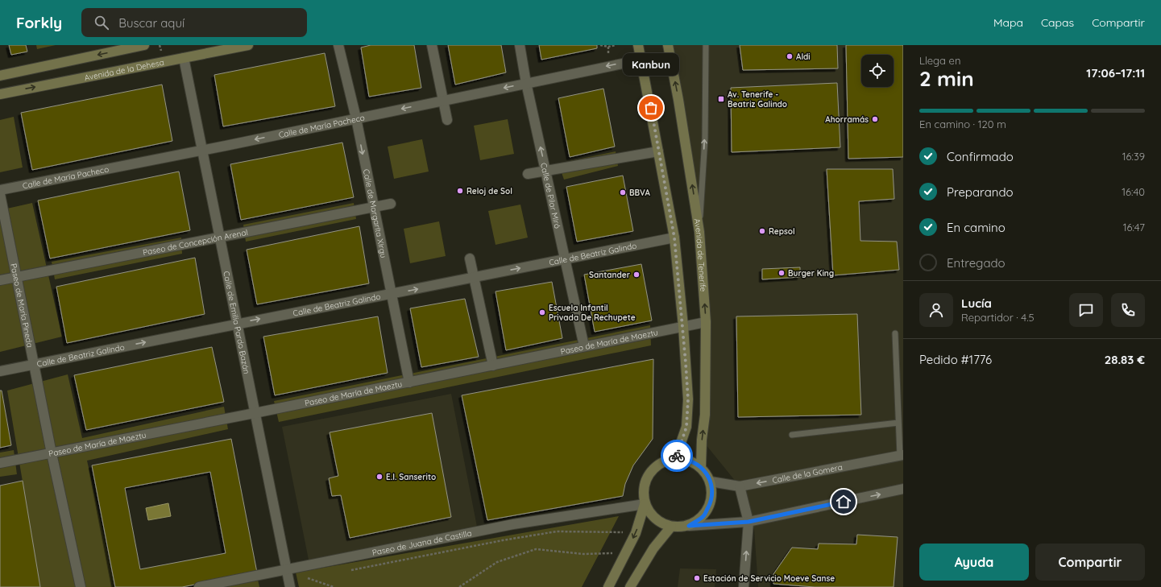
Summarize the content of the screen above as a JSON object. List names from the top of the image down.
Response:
{
  "streets": {
    "main road": ["Avenida de la Dehesa", "Avenida de Tenerife"],
    "street": [
      "Calle de María Pacheco",
      "Calle de Pilar Miró",
      "Calle de Margarita Xirgu",
      "Paseo de Concepción Arenal",
      "Calle de Beatriz Galindo",
      "Paseo de María Pineda",
      "Calle de Emilia Pardo Bazán",
      "Paseo de María de Maeztu",
      "Calle de la Gomera",
      "Paseo de Juana de Castilla"
    ]
  },
  "crossings": [
    ["Avenida de la Dehesa", "Calle de Emilia Pardo Bazán"],
    ["Calle de María Pacheco", "Calle de Pilar Miró"],
    ["Calle de María Pacheco", "Calle de Margarita Xirgu"],
    ["Calle de María Pacheco", "Calle de Emilia Pardo Bazán"],
    ["Calle de Pilar Miró", "Calle de Beatriz Galindo"],
    ["Calle de Pilar Miró", "Paseo de María de Maeztu"],
    ["Calle de Margarita Xirgu", "Paseo de Concepción Arenal"],
    ["Calle de Margarita Xirgu", "Calle de Beatriz Galindo"],
    ["Calle de Margarita Xirgu", "Paseo de María de Maeztu"],
    ["Paseo de Concepción Arenal", "Paseo de María Pineda"],
    ["Paseo de Concepción Arenal", "Calle de Emilia Pardo Bazán"],
    ["Calle de Beatriz Galindo", "Paseo de María Pineda"],
    ["Calle de Beatriz Galindo", "Calle de Emilia Pardo Bazán"],
    ["Avenida de Tenerife", "Paseo de María de Maeztu"],
    ["Avenida de Tenerife", "Calle de la Gomera"],
    ["Avenida de Tenerife", "Paseo de Juana de Castilla"],
    ["Paseo de María Pineda", "Paseo de María de Maeztu"],
    ["Calle de Emilia Pardo Bazán", "Paseo de María de Maeztu"],
    ["Calle de Emilia Pardo Bazán", "Paseo de Juana de Castilla"],
    ["Calle de la Gomera", "Paseo de Juana de Castilla"]
  ],
  "one_way": ["Calle de María Pacheco", "Calle de Beatriz Galindo"],
  "places": {
    "other": [
      "Aldi",
      "Kanbun",
      "Ahorramás",
      "Reloj de Sol",
      "BBVA",
      "Repsol",
      "Burger King",
      "Santander",
      "Escuela Infantil Privada De Rechupete",
      "E.I. Sanserito",
      "Estación de Servicio Moeve Sanse"
    ],
    "transit": ["Av. Tenerife - Beatriz Galindo"]
  },
  "page": {
    "header": "Forkly",
    "search": "Buscar aquí",
    "nav": ["Mapa", "Capas", "Compartir"],
    "heading": ["2 min", "Llega en", "17:06–17:11"],
    "panel": [
      "Lucía",
      "Repartidor · 4.5",
      "Pedido #1776",
      "28.83 €"
    ],
    "bubble": "Kanbun",
    "bar": "En camino · 120 m",
    "list": [
      ["Confirmado", "16:39"],
      ["Preparando", "16:40"],
      ["En camino", "16:47"],
      "Entregado"
    ],
    "buttons": ["Ayuda", "Compartir"]
  }
}
